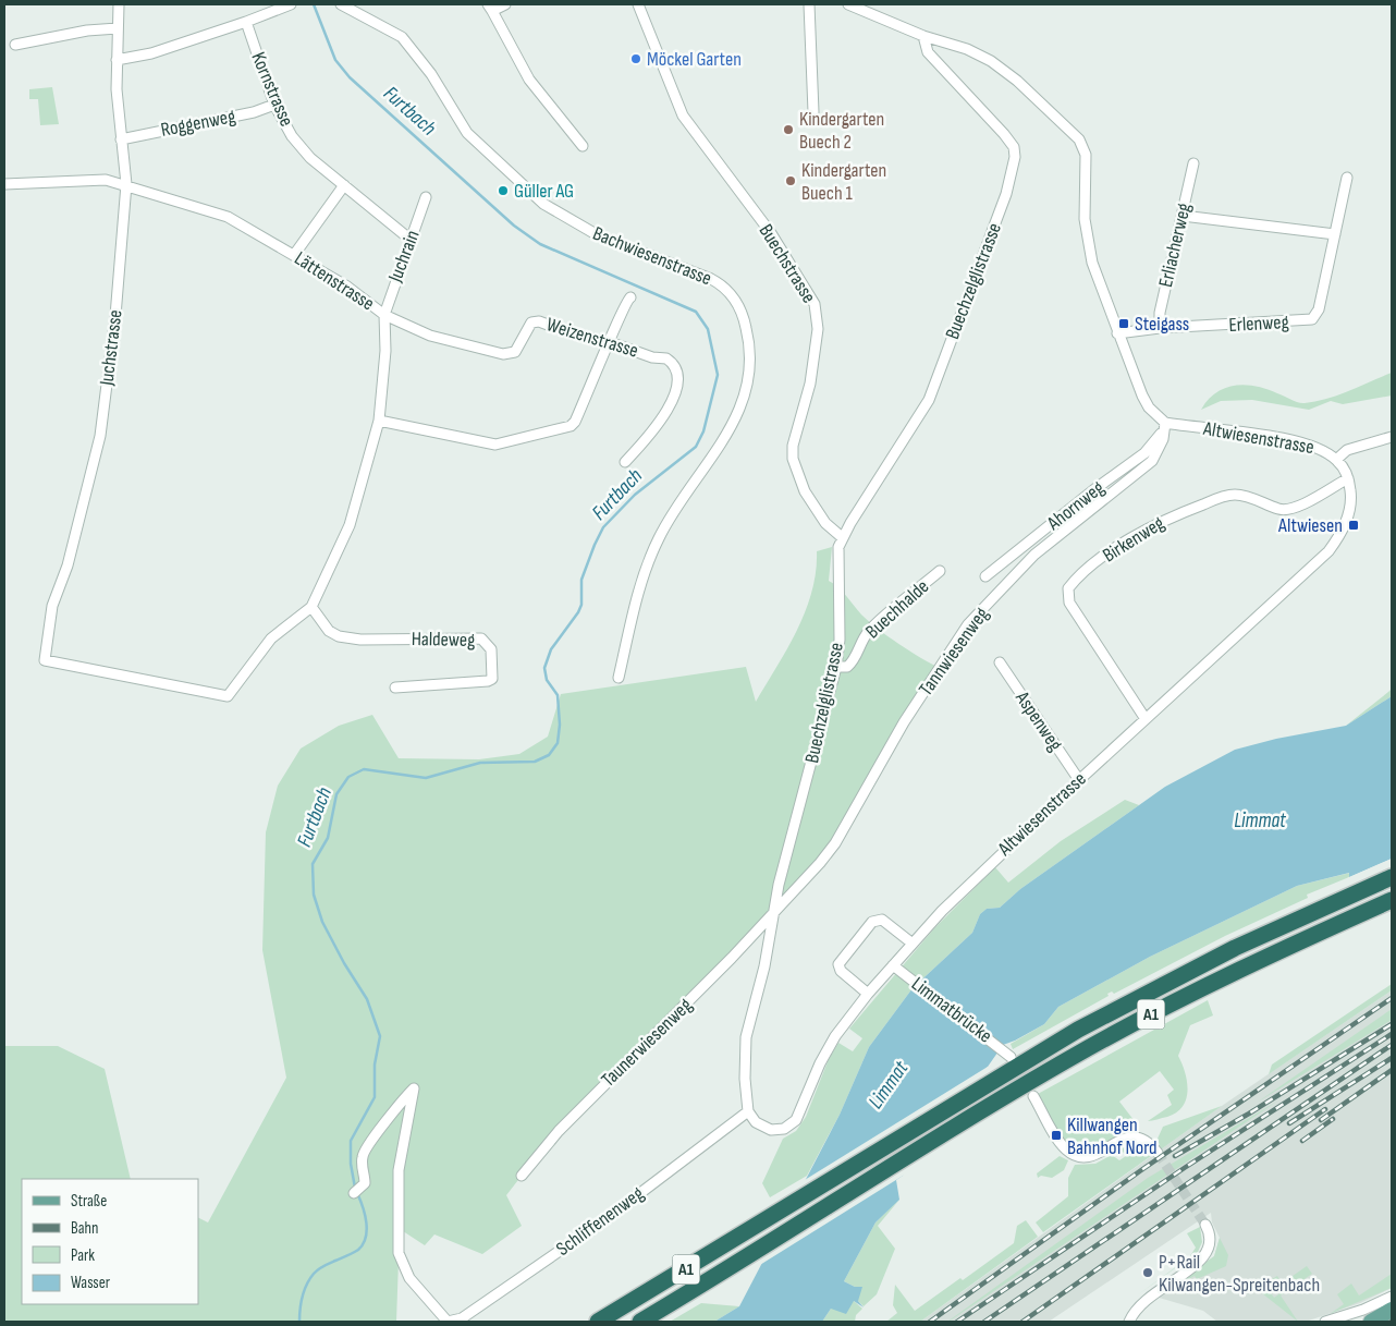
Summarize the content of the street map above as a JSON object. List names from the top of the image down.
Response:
{
  "streets": {
    "highway": ["A1"],
    "street": [
      "Kornstrasse",
      "Roggenweg",
      "Erliacherweg",
      "Juchrain",
      "Bachwiesenstrasse",
      "Buechstrasse",
      "Lättenstrasse",
      "Buechzelglistrasse",
      "Erlenweg",
      "Weizenstrasse",
      "Juchstrasse",
      "Altwiesenstrasse",
      "Ahornweg",
      "Birkenweg",
      "Buechhalde",
      "Haldeweg",
      "Tannwiesenweg",
      "Aspenweg",
      "Limmatbrücke",
      "Taunerwiesenweg",
      "Schliffenenweg"
    ]
  },
  "crossings": [
    ["Kornstrasse", "Roggenweg"],
    ["Kornstrasse", "Juchrain"],
    ["Roggenweg", "Juchstrasse"],
    ["Erliacherweg", "Erlenweg"],
    ["Juchrain", "Lättenstrasse"],
    ["Juchrain", "Weizenstrasse"],
    ["Buechstrasse", "Buechzelglistrasse"],
    ["Lättenstrasse", "Weizenstrasse"],
    ["Lättenstrasse", "Juchstrasse"],
    ["Lättenstrasse", "Haldeweg"],
    ["Buechzelglistrasse", "Buechhalde"],
    ["Buechzelglistrasse", "Tannwiesenweg"],
    ["Buechzelglistrasse", "Taunerwiesenweg"],
    ["Buechzelglistrasse", "Schliffenenweg"],
    ["Altwiesenstrasse", "Ahornweg"],
    ["Altwiesenstrasse", "Birkenweg"],
    ["Altwiesenstrasse", "Tannwiesenweg"],
    ["Altwiesenstrasse", "Aspenweg"],
    ["Altwiesenstrasse", "Limmatbrücke"],
    ["Ahornweg", "Tannwiesenweg"],
    ["Tannwiesenweg", "Taunerwiesenweg"]
  ],
  "water": ["Furtbach", "Limmat"],
  "places": {
    "other": [
      "Möckel Garten",
      "Kindergarten Buech 2",
      "Kindergarten Buech 1",
      "Güller AG",
      "P+Rail Kilwangen-Spreitenbach"
    ],
    "transit": ["Steigass", "Altwiesen", "Killwangen Bahnhof Nord"]
  },
  "legend": [
    "Straße",
    "Bahn",
    "Park",
    "Wasser"
  ]
}
